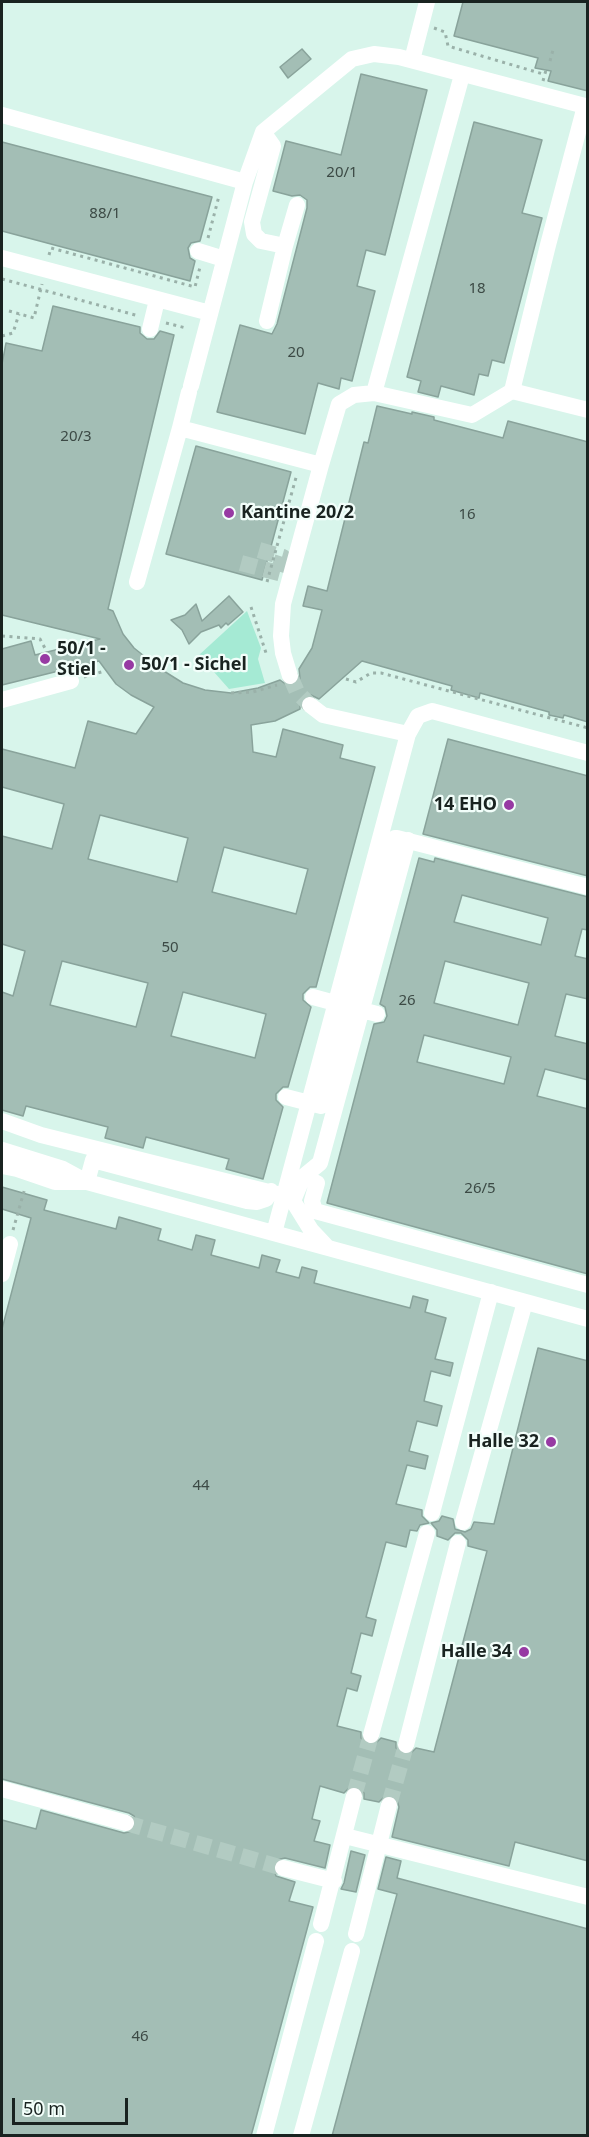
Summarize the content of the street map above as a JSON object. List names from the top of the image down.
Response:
{
  "places": [
    "Kantine 20/2",
    "50/1 - Stiel",
    "50/1 - Sichel",
    "14 EHO",
    "Halle 32",
    "Halle 34"
  ],
  "house_numbers": [
    "20/1",
    "88/1",
    "18",
    "20",
    "20/3",
    "16",
    "50",
    "26",
    "26/5",
    "44",
    "46"
  ],
  "scale_bar": "50 m"
}
